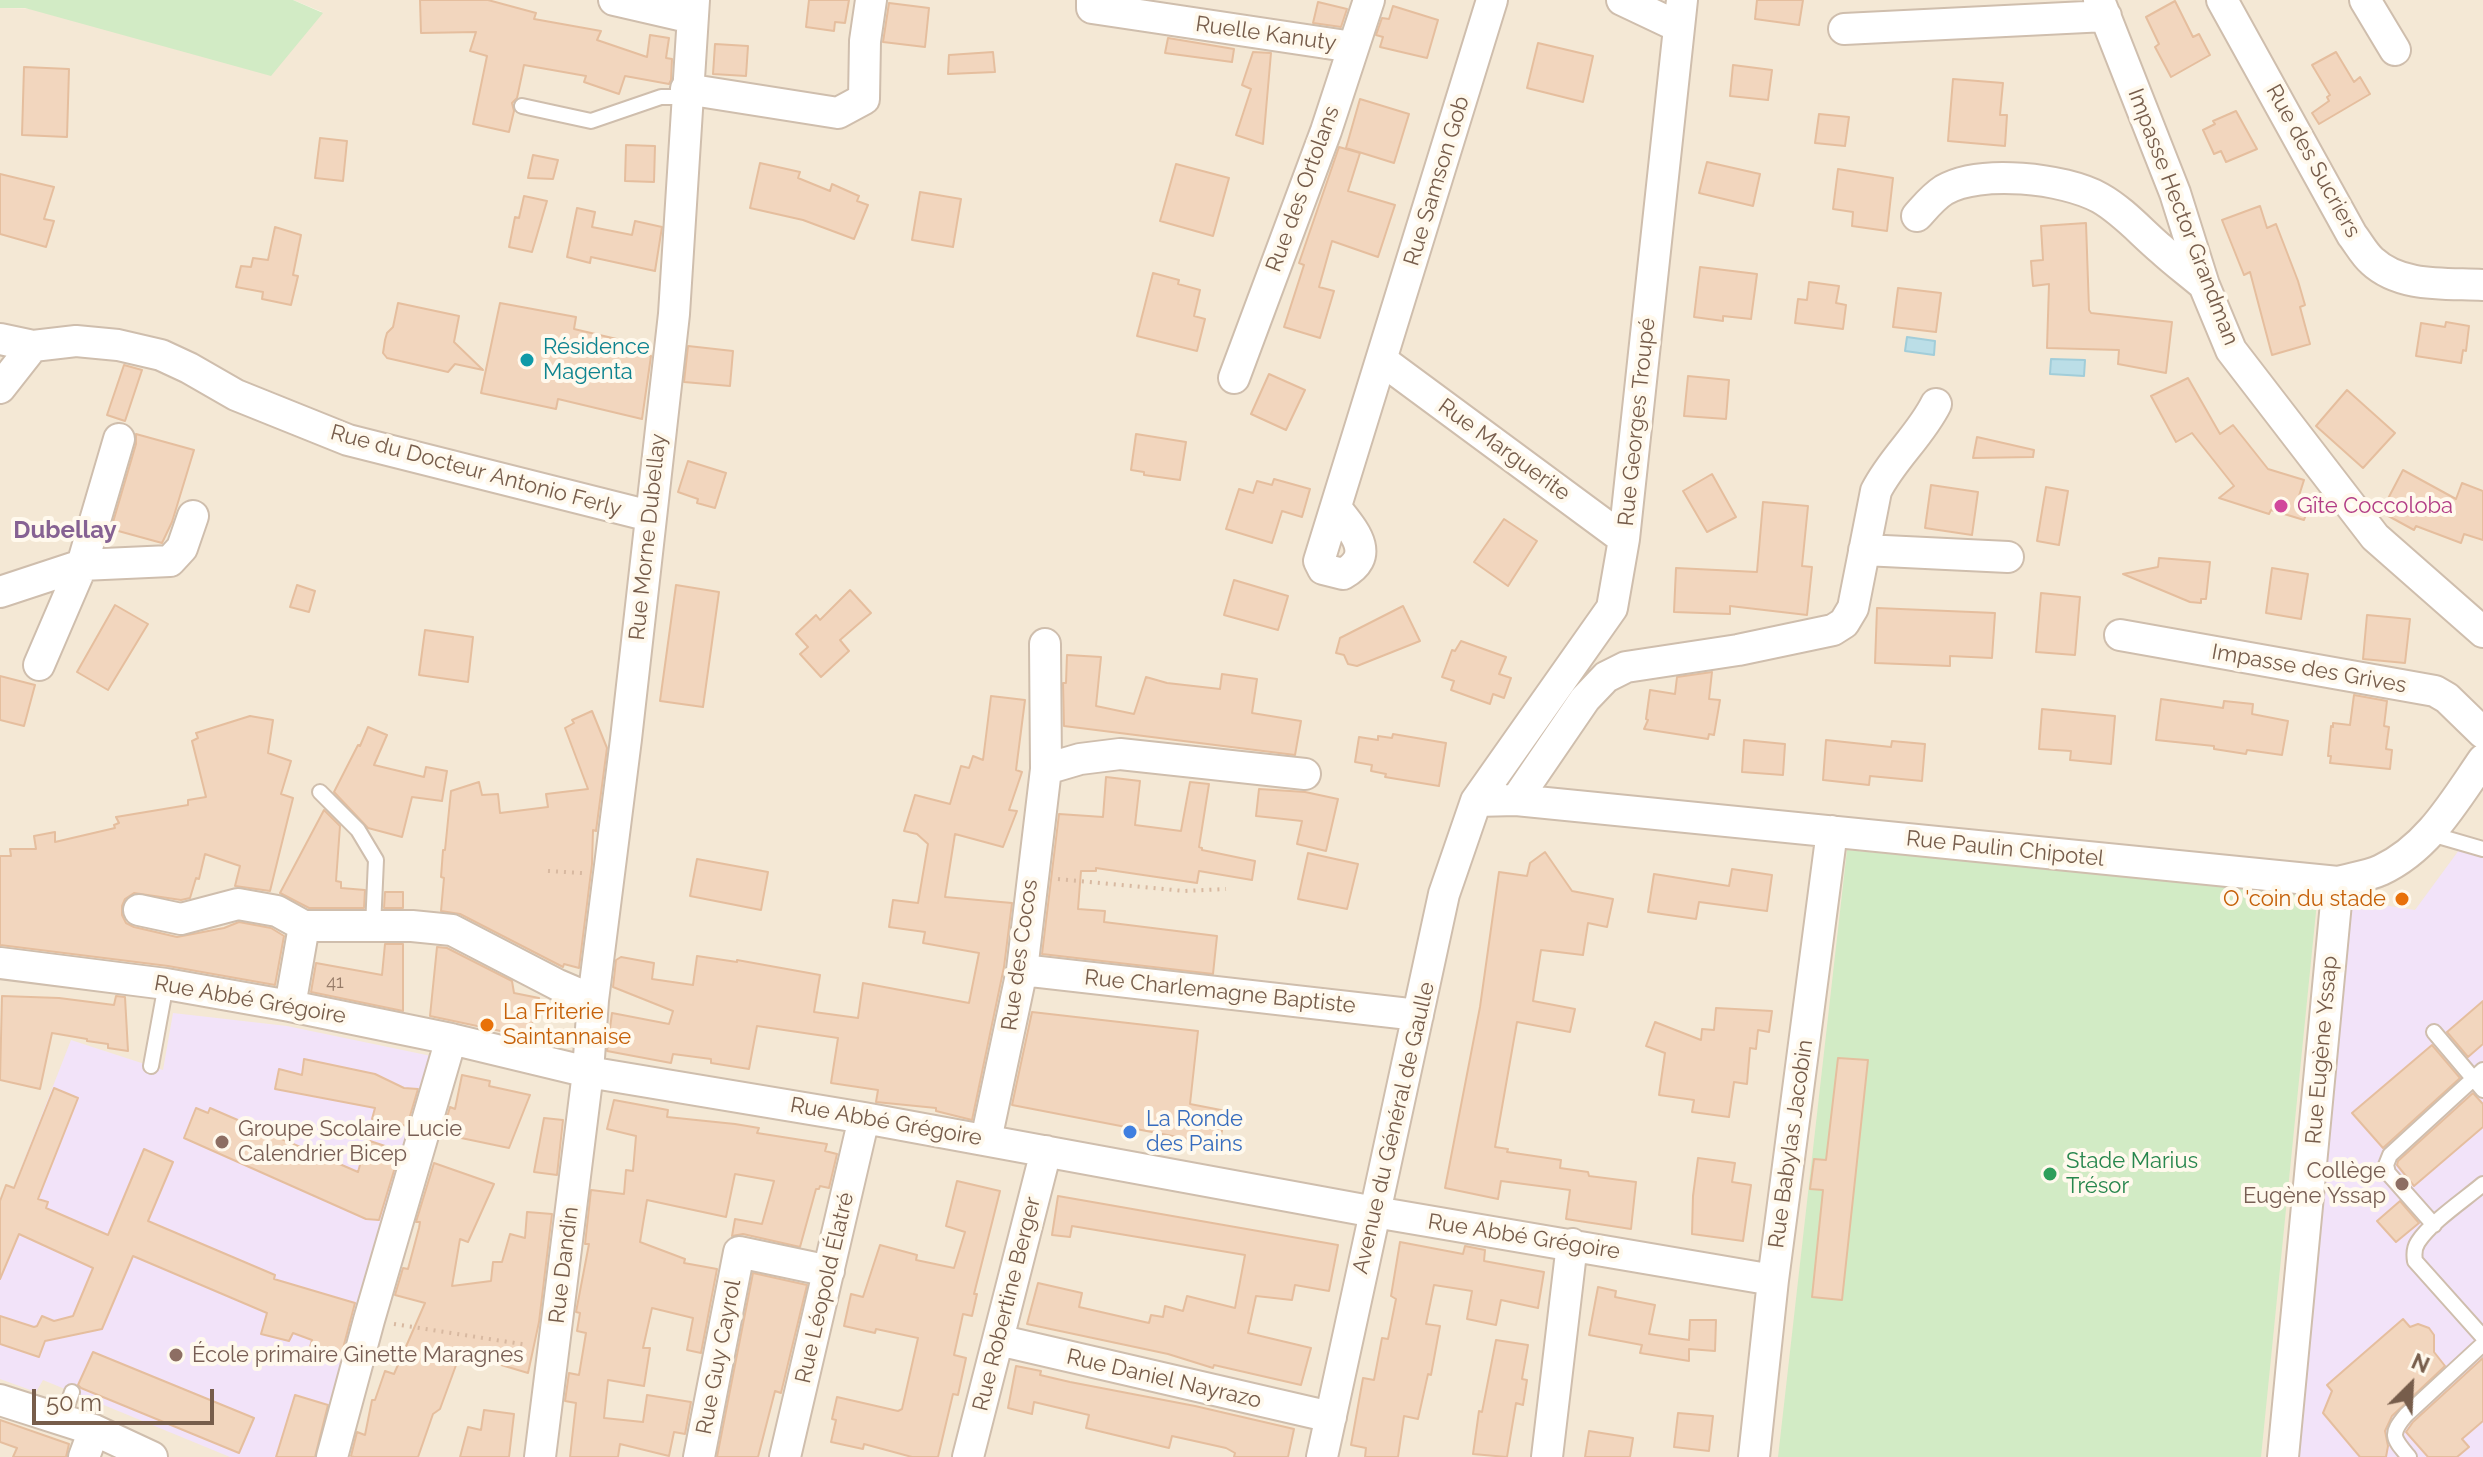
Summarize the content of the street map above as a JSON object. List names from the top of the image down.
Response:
{
  "streets": {
    "street": [
      "Ruelle Kanuty",
      "Rue des Sucriers",
      "Rue Samson Gob",
      "Rue des Ortolans",
      "Impasse Hector Grandman",
      "Rue Georges Troupé",
      "Rue Marguerite",
      "Rue du Docteur Antonio Ferly",
      "Rue Morne Dubellay",
      "Impasse des Grives",
      "Rue Paulin Chipotel",
      "Rue des Cocos",
      "Rue Charlemagne Baptiste",
      "Rue Abbé Grégoire",
      "Rue Eugène Yssap",
      "Avenue du Général de Gaulle",
      "Rue Babylas Jacobin",
      "Rue Dandin",
      "Rue Léopold Élatré",
      "Rue Robertine Berger",
      "Rue Guy Cayrol",
      "Rue Daniel Nayrazo"
    ]
  },
  "crossings": [
    ["Ruelle Kanuty", "Rue des Ortolans"],
    ["Rue Samson Gob", "Rue Marguerite"],
    ["Rue Georges Troupé", "Rue Marguerite"],
    ["Rue Georges Troupé", "Rue Paulin Chipotel"],
    ["Rue Georges Troupé", "Avenue du Général de Gaulle"],
    ["Rue du Docteur Antonio Ferly", "Rue Morne Dubellay"],
    ["Rue Morne Dubellay", "Rue Abbé Grégoire"],
    ["Rue Morne Dubellay", "Rue Dandin"],
    ["Rue Paulin Chipotel", "Rue Eugène Yssap"],
    ["Rue Paulin Chipotel", "Avenue du Général de Gaulle"],
    ["Rue Paulin Chipotel", "Rue Babylas Jacobin"],
    ["Rue des Cocos", "Rue Charlemagne Baptiste"],
    ["Rue des Cocos", "Rue Abbé Grégoire"],
    ["Rue Charlemagne Baptiste", "Avenue du Général de Gaulle"],
    ["Rue Abbé Grégoire", "Avenue du Général de Gaulle"],
    ["Rue Abbé Grégoire", "Rue Babylas Jacobin"],
    ["Rue Abbé Grégoire", "Rue Dandin"],
    ["Rue Abbé Grégoire", "Rue Léopold Élatré"],
    ["Rue Abbé Grégoire", "Rue Robertine Berger"],
    ["Avenue du Général de Gaulle", "Rue Daniel Nayrazo"],
    ["Rue Léopold Élatré", "Rue Guy Cayrol"],
    ["Rue Robertine Berger", "Rue Daniel Nayrazo"]
  ],
  "districts": ["Dubellay"],
  "places": [
    "Résidence Magenta",
    "Gîte Coccoloba",
    "O 'coin du stade",
    "La Friterie Saintannaise",
    "La Ronde des Pains",
    "Groupe Scolaire Lucie Calendrier Bicep",
    "Stade Marius Trésor",
    "Collège Eugène Yssap",
    "École primaire Ginette Maragnes"
  ],
  "house_numbers": ["41"],
  "scale_bar": "50 m",
  "north": "top right"
}
